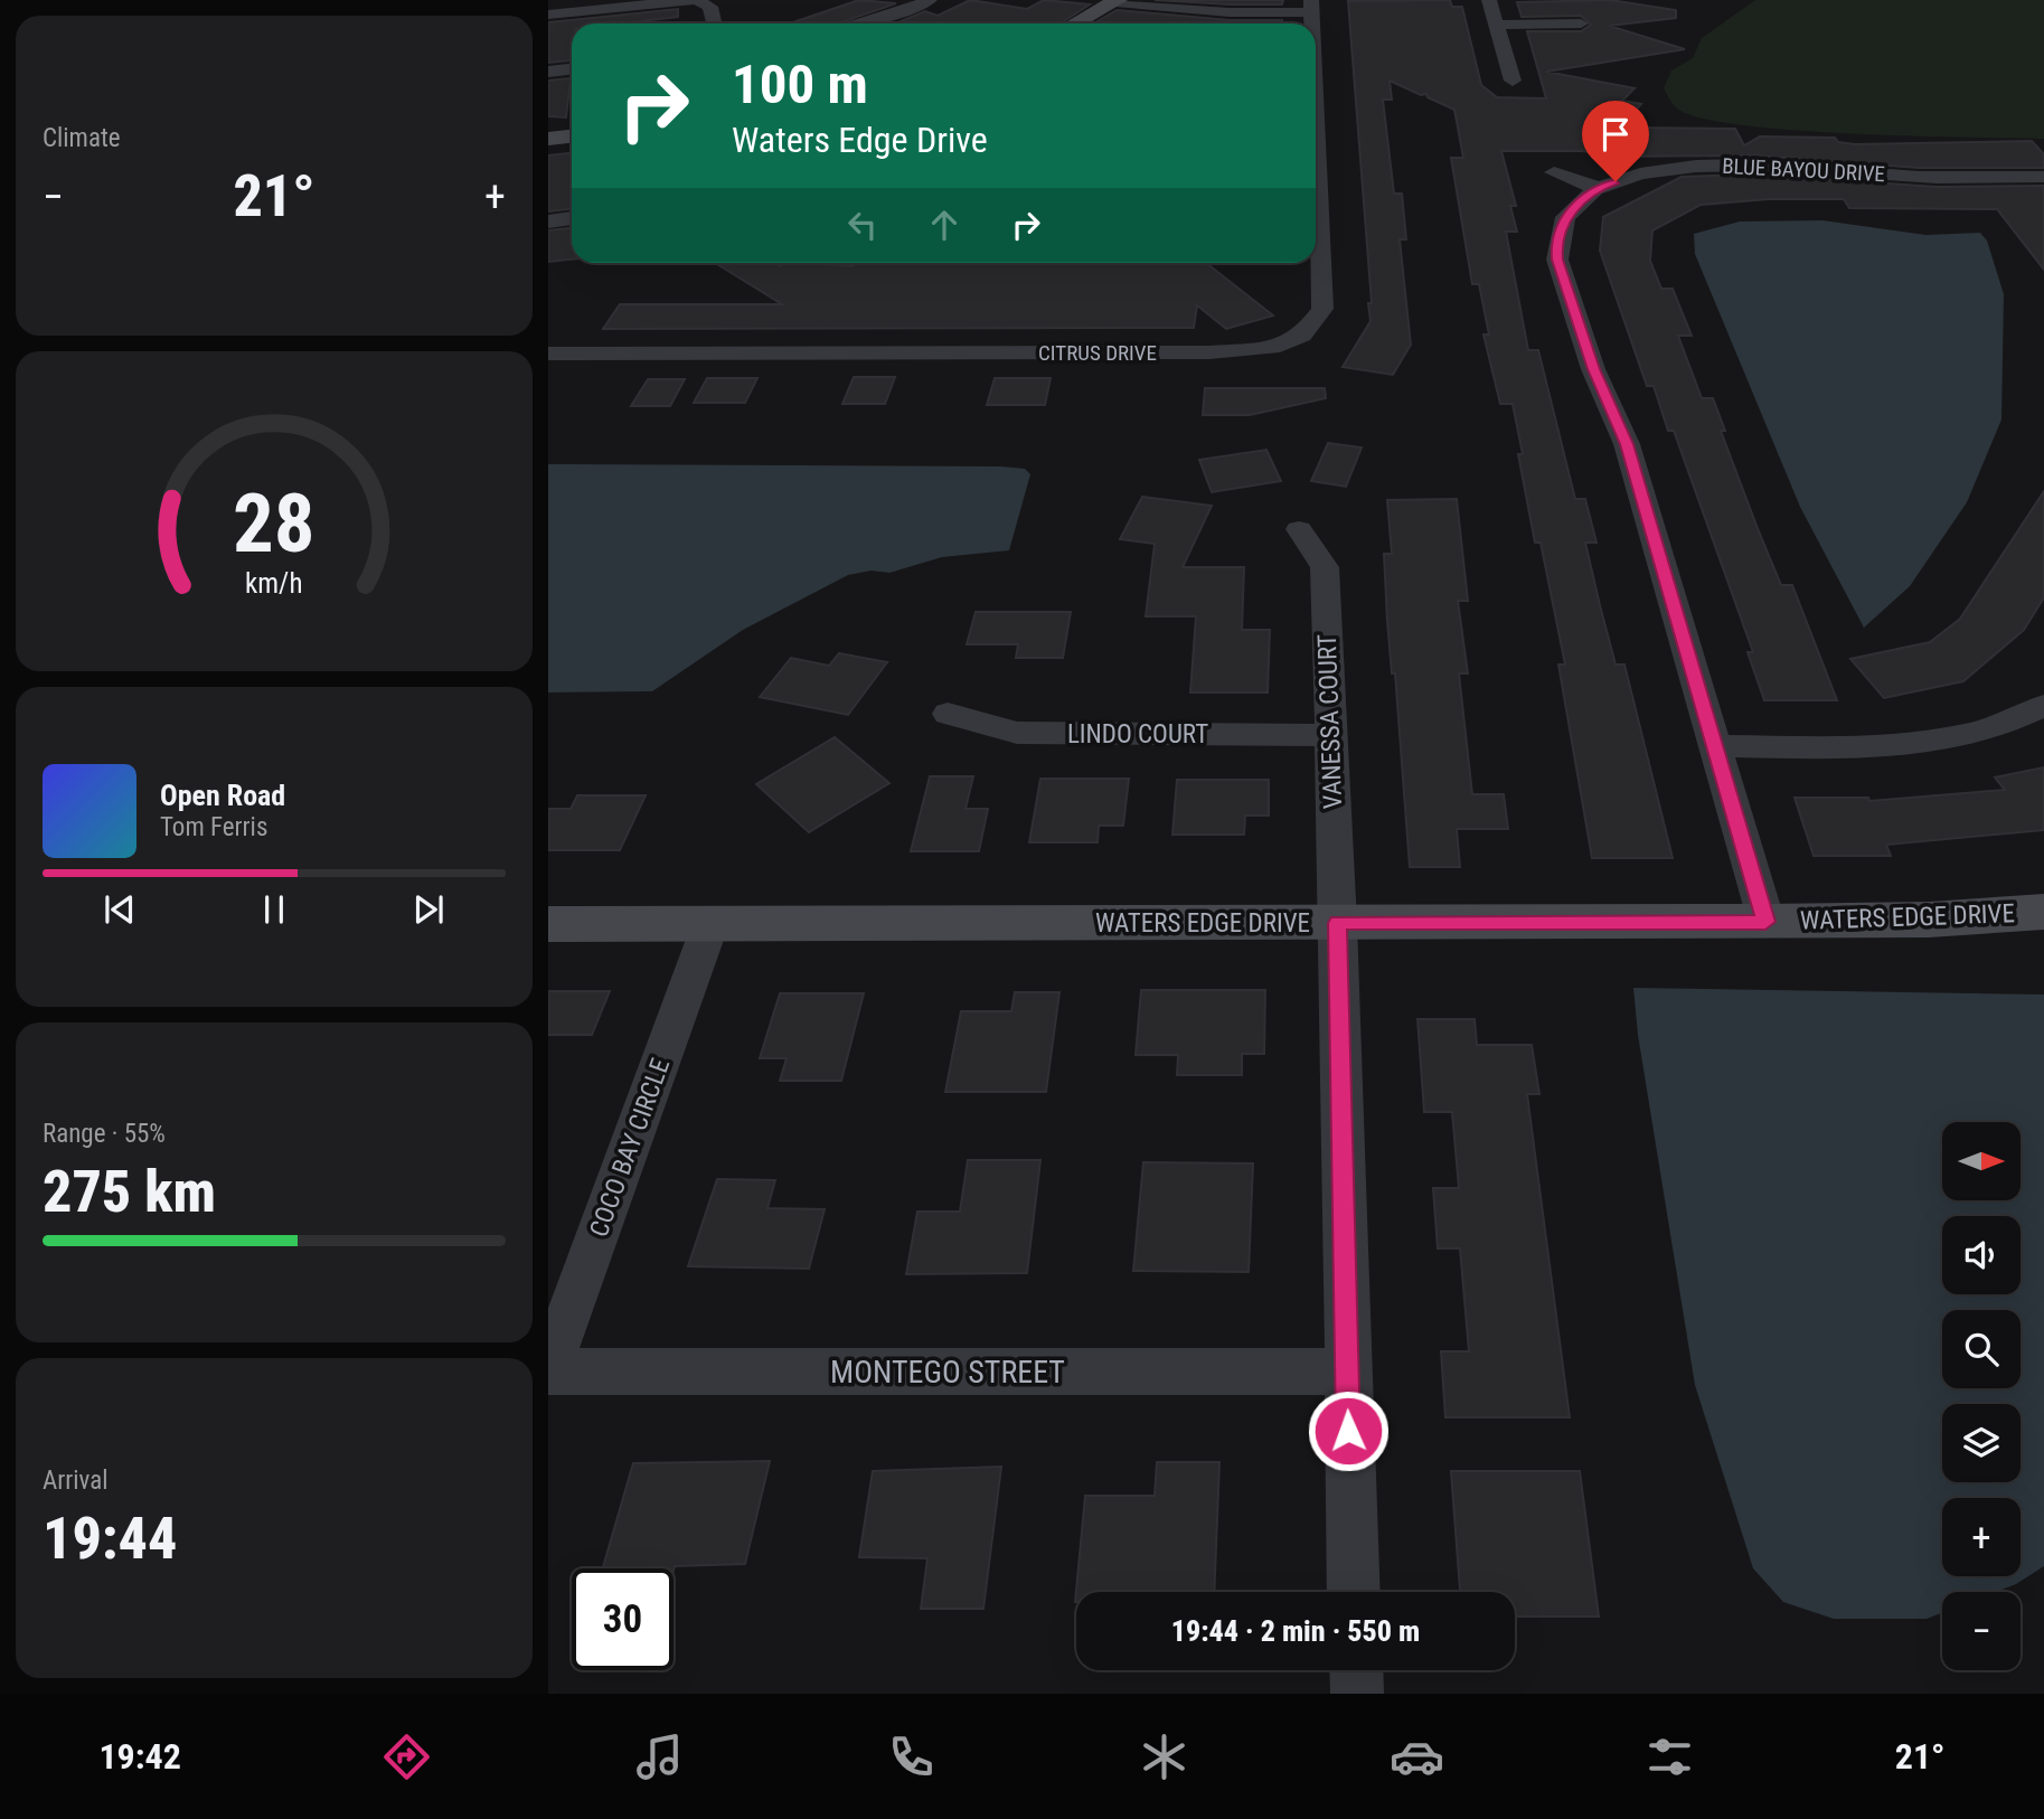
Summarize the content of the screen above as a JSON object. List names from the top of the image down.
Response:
{
  "streets": {
    "street": [
      "BLUE BAYOU DRIVE",
      "CITRUS DRIVE",
      "VANESSA COURT",
      "LINDO COURT",
      "WATERS EDGE DRIVE",
      "COCO BAY CIRCLE",
      "MONTEGO STREET"
    ]
  },
  "crossings": [
    ["BLUE BAYOU DRIVE", "WATERS EDGE DRIVE"],
    ["VANESSA COURT", "LINDO COURT"],
    ["VANESSA COURT", "WATERS EDGE DRIVE"],
    ["WATERS EDGE DRIVE", "COCO BAY CIRCLE"],
    ["COCO BAY CIRCLE", "MONTEGO STREET"]
  ],
  "north": "right",
  "page": {
    "tile": [
      "Climate",
      ["Range · 55%", "275 km"],
      ["Arrival", "19:44"]
    ],
    "turn": ["100 m", "Waters Edge Drive"],
    "heat": ["−", "21°", "+"],
    "song": ["Open Road", "Tom Ferris"],
    "map_buttons": ["+", "−"],
    "limit": "30",
    "trip": "19:44 · 2 min · 550 m",
    "tabs": ["19:42", "21°"],
    "gauge": ["28", "km/h"]
  }
}
